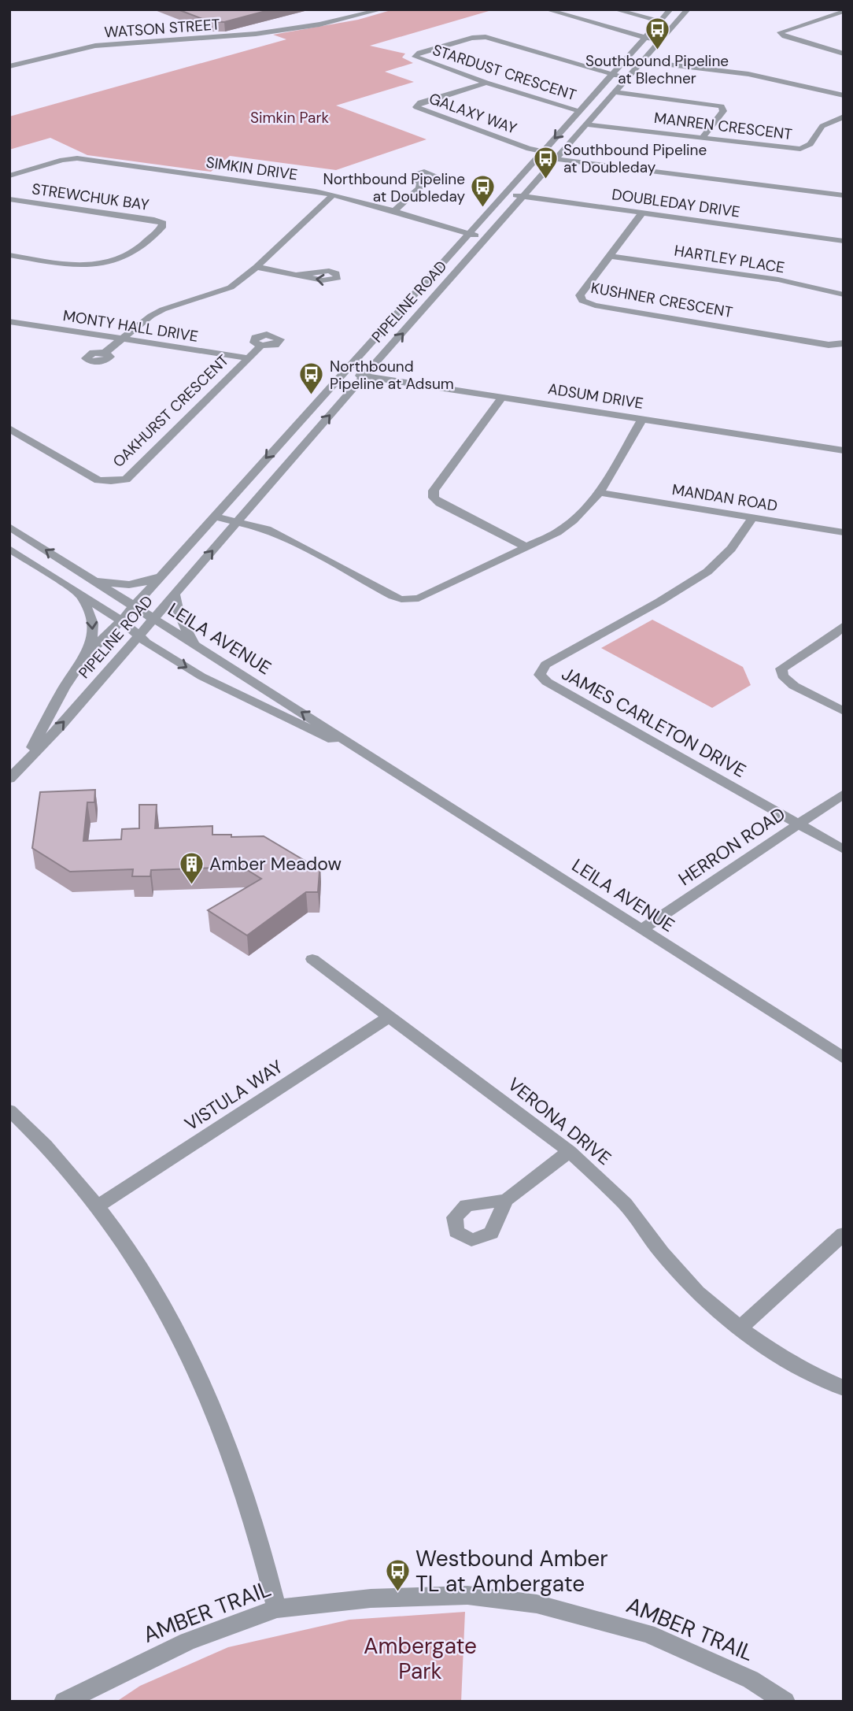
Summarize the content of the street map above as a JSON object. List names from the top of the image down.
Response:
{
  "streets": {
    "street": [
      "WATSON STREET",
      "STARDUST CRESCENT",
      "GALAXY WAY",
      "MANREN CRESCENT",
      "SIMKIN DRIVE",
      "STREWCHUK BAY",
      "DOUBLEDAY DRIVE",
      "HARTLEY PLACE",
      "KUSHNER CRESCENT",
      "PIPELINE ROAD",
      "MONTY HALL DRIVE",
      "ADSUM DRIVE",
      "OAKHURST CRESCENT",
      "MANDAN ROAD",
      "LEILA AVENUE",
      "JAMES CARLETON DRIVE",
      "HERRON ROAD",
      "VISTULA WAY",
      "VERONA DRIVE",
      "AMBER TRAIL"
    ]
  },
  "crossings": [
    ["STARDUST CRESCENT", "GALAXY WAY"],
    ["STARDUST CRESCENT", "PIPELINE ROAD"],
    ["GALAXY WAY", "PIPELINE ROAD"],
    ["MANREN CRESCENT", "PIPELINE ROAD"],
    ["SIMKIN DRIVE", "PIPELINE ROAD"],
    ["DOUBLEDAY DRIVE", "KUSHNER CRESCENT"],
    ["DOUBLEDAY DRIVE", "PIPELINE ROAD"],
    ["HARTLEY PLACE", "KUSHNER CRESCENT"],
    ["PIPELINE ROAD", "ADSUM DRIVE"],
    ["PIPELINE ROAD", "LEILA AVENUE"],
    ["MONTY HALL DRIVE", "OAKHURST CRESCENT"],
    ["MANDAN ROAD", "JAMES CARLETON DRIVE"],
    ["LEILA AVENUE", "HERRON ROAD"],
    ["JAMES CARLETON DRIVE", "HERRON ROAD"],
    ["VISTULA WAY", "VERONA DRIVE"]
  ],
  "parks": ["Simkin Park", "Ambergate Park"],
  "places": {
    "bus stop": [
      "Southbound Pipeline at Blechner",
      "Southbound Pipeline at Doubleday",
      "Northbound Pipeline at Doubleday",
      "Northbound Pipeline at Adsum",
      "Westbound Amber TL at Ambergate"
    ],
    "building": ["Amber Meadow"]
  }
}
